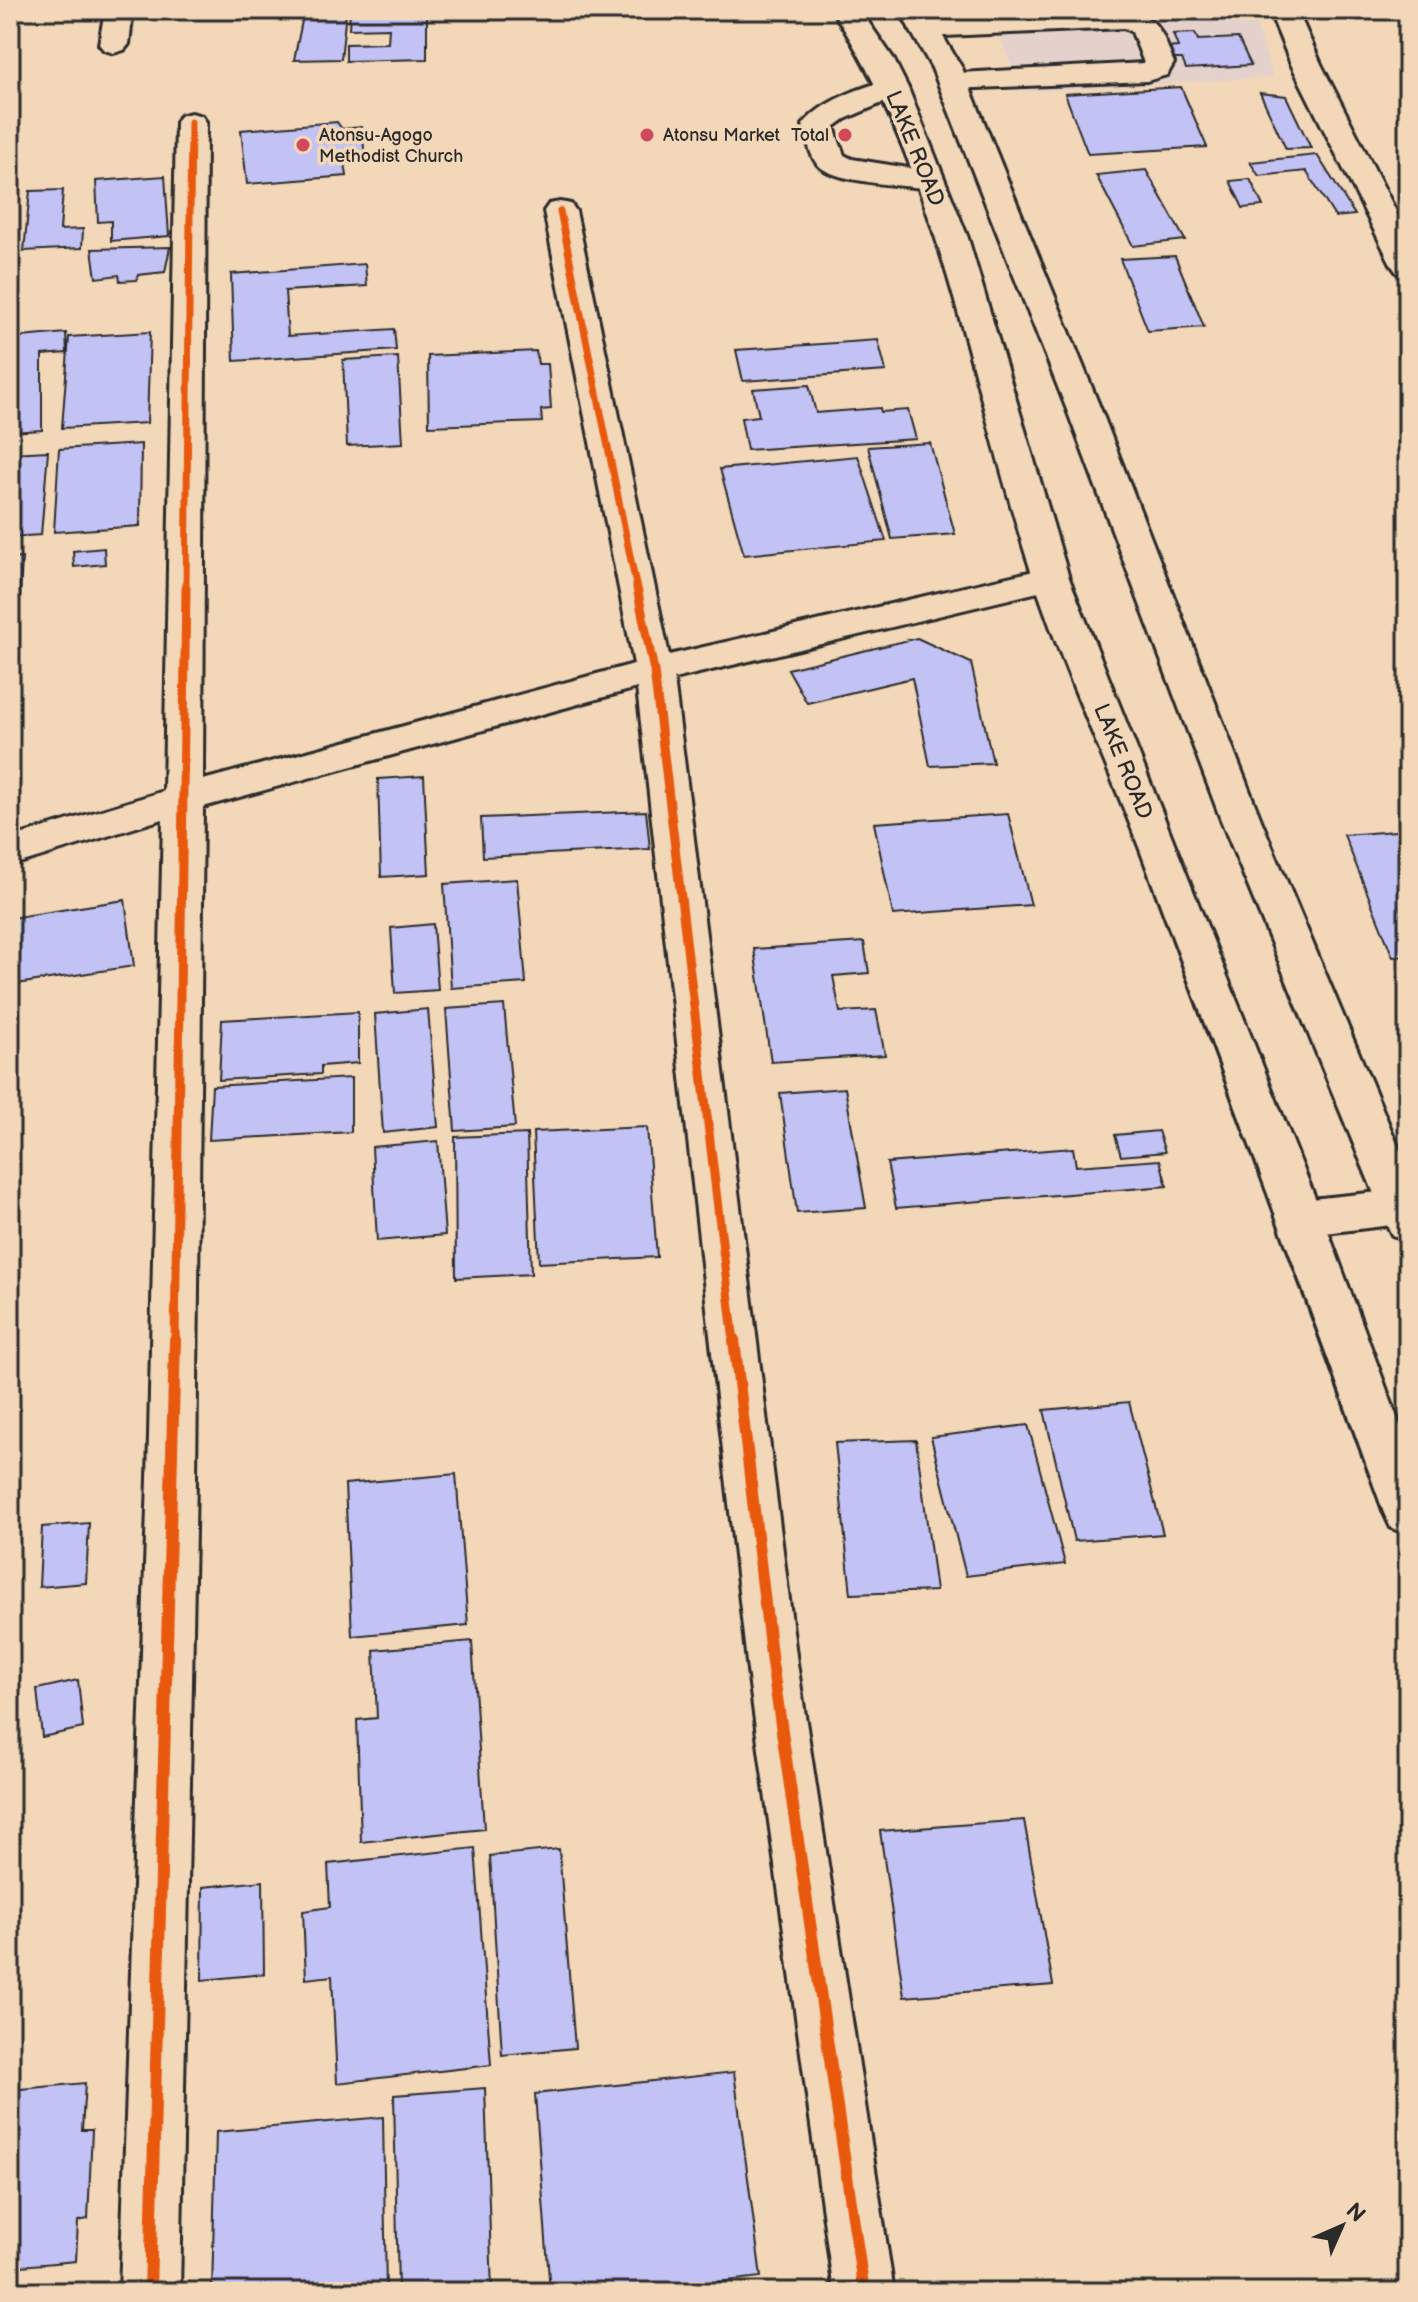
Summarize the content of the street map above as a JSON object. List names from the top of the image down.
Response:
{
  "streets": {
    "street": ["LAKE ROAD"]
  },
  "places": ["Atonsu Market", "Total", "Atonsu-Agogo Methodist Church"],
  "north": "top right"
}
